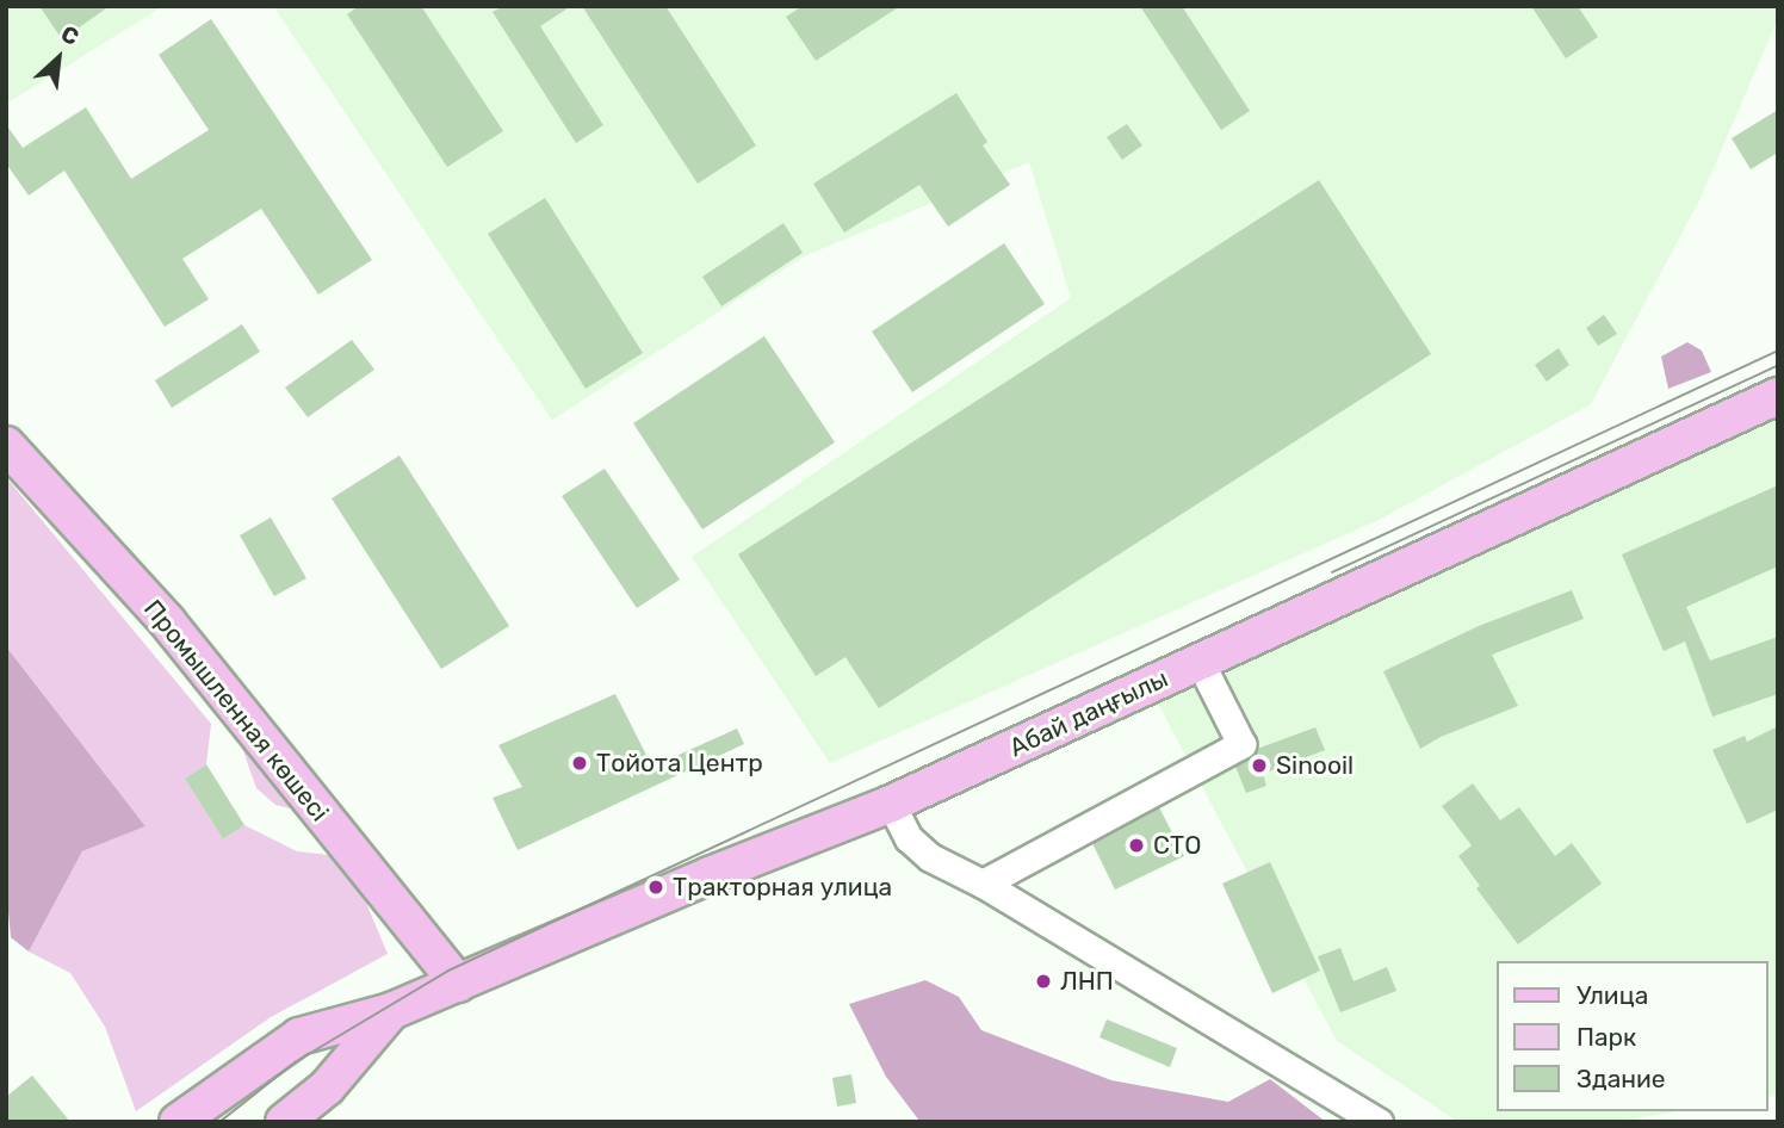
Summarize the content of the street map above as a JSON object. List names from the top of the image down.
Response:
{
  "streets": {
    "main road": ["Промышленная көшесі", "Абай даңғылы"]
  },
  "crossings": [
    ["Промышленная көшесі", "Абай даңғылы"]
  ],
  "places": [
    "Тойота Центр",
    "Sinooil",
    "СТО",
    "Тракторная улица",
    "ЛНП"
  ],
  "legend": ["Улица", "Парк", "Здание"],
  "north": "top right"
}
